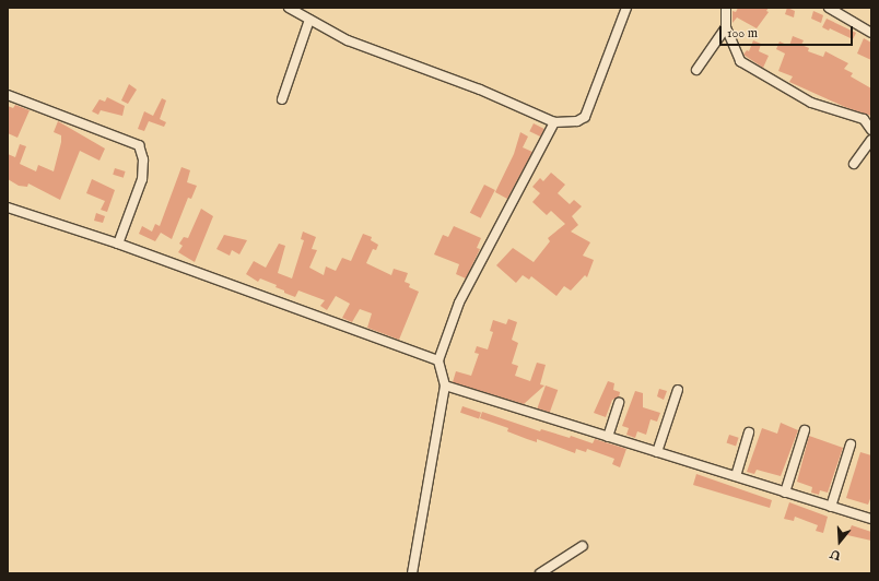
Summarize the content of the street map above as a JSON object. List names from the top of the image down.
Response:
{
  "scale_bar": "100 m",
  "north": "bottom"
}
